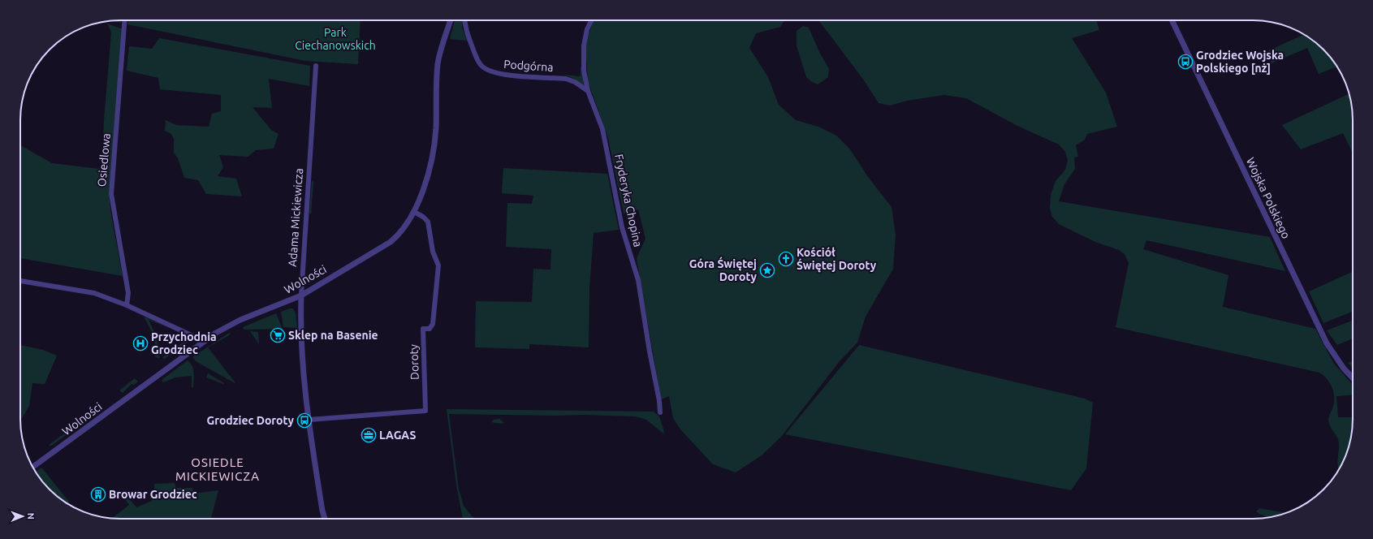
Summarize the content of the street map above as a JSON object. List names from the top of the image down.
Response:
{
  "streets": {
    "street": [
      "Podgórna",
      "Osiedlowa",
      "Wojska Polskiego",
      "Fryderyka Chopina",
      "Adama Mickiewicza",
      "Wolności",
      "Doroty"
    ]
  },
  "crossings": [
    ["Podgórna", "Fryderyka Chopina"],
    ["Adama Mickiewicza", "Wolności"],
    ["Adama Mickiewicza", "Doroty"],
    ["Wolności", "Doroty"]
  ],
  "districts": ["OSIEDLE MICKIEWICZA"],
  "parks": ["Park Ciechanowskich"],
  "places": {
    "bus stop": ["Grodziec Wojska Polskiego [nż]", "Grodziec Doroty"],
    "church": ["Kościół Świętej Doroty"],
    "place": ["Góra Świętej Doroty"],
    "supermarket": ["Sklep na Basenie"],
    "hospital": ["Przychodnia Grodziec"],
    "office": ["LAGAS"],
    "building": ["Browar Grodziec"]
  },
  "north": "right"
}
